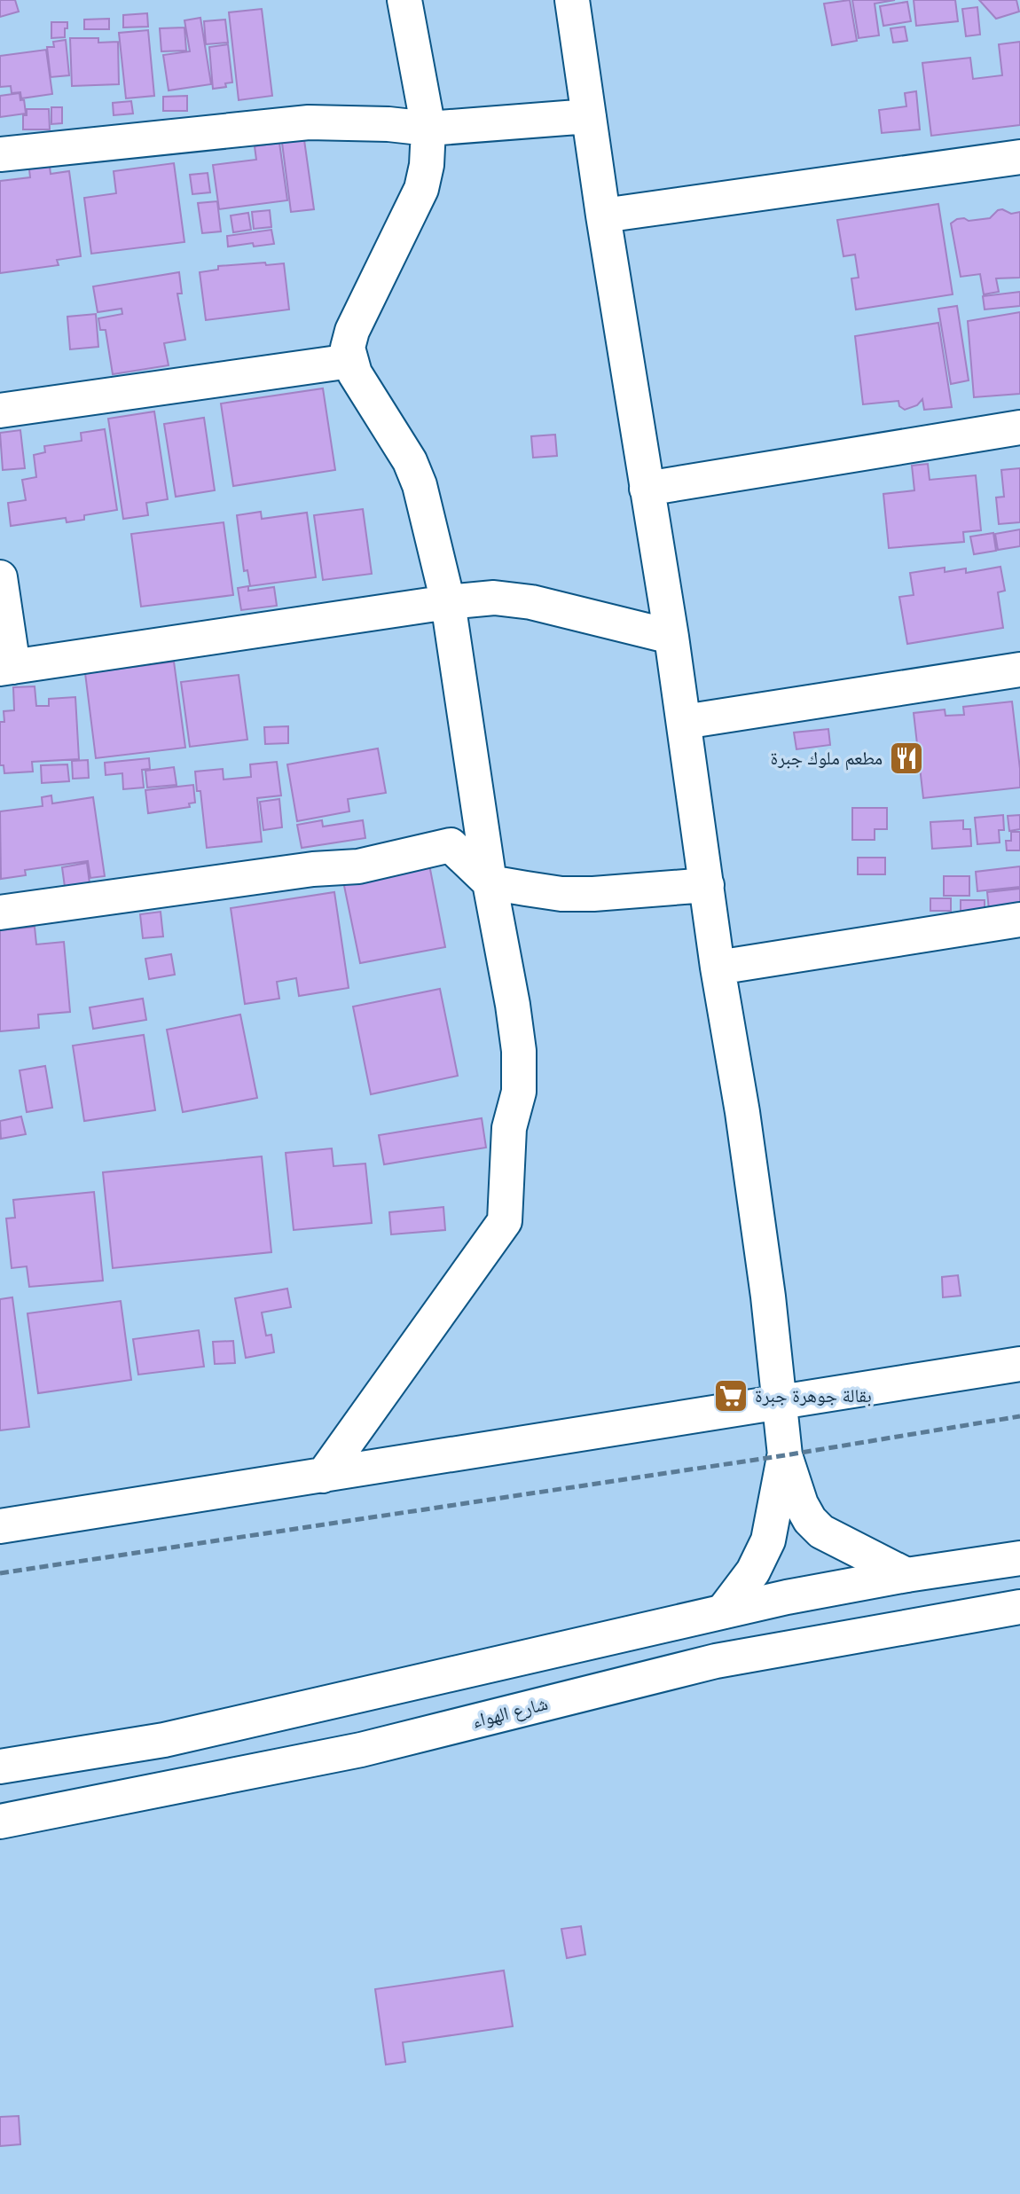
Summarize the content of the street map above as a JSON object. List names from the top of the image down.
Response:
{
  "streets": {
    "main road": ["شارع الهواء"]
  },
  "places": {
    "restaurant": ["مطعم ملوك جبرة"],
    "supermarket": ["بقالة جوهرة جبرة"]
  }
}
